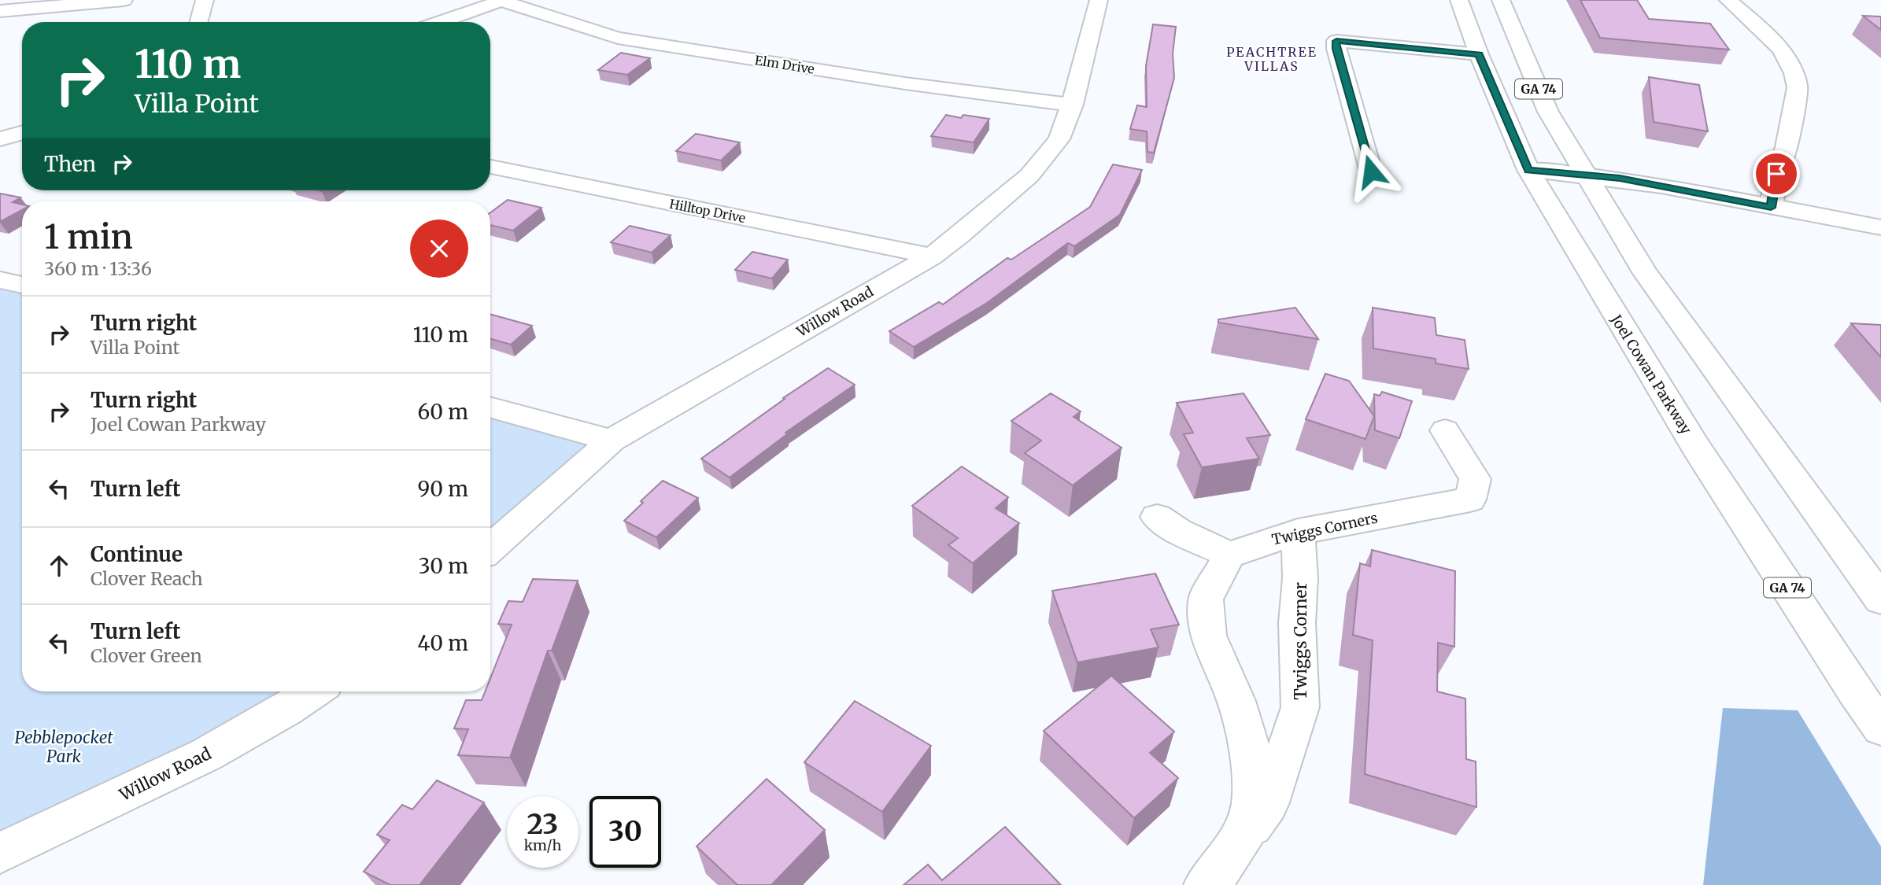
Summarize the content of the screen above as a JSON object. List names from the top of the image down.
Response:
{
  "streets": {
    "street": [
      "Elm Drive",
      "GA 74",
      "Hilltop Drive",
      "Willow Road",
      "Joel Cowan Parkway",
      "Twiggs Corners",
      "Twiggs Corner"
    ]
  },
  "crossings": [
    ["Elm Drive", "Willow Road"],
    ["Hilltop Drive", "Willow Road"],
    ["Twiggs Corners", "Twiggs Corner"]
  ],
  "districts": ["PEACHTREE VILLAS"],
  "parks": ["Pebblepocket Park"],
  "page": {
    "turn": ["110 m", "Villa Point"],
    "then": "Then",
    "heading": ["1 min", "360 m · 13:36"],
    "list": [
      {
        "name": "Turn right",
        "note": "Villa Point",
        "value": "110 m"
      },
      {
        "name": "Turn right",
        "note": "Joel Cowan Parkway",
        "value": "60 m"
      },
      {
        "name": "Turn left",
        "value": "90 m"
      },
      {
        "name": "Continue",
        "note": "Clover Reach",
        "value": "30 m"
      },
      {
        "name": "Turn left",
        "note": "Clover Green",
        "value": "40 m"
      }
    ],
    "speed": "23 km/h",
    "limit": "30"
  }
}
